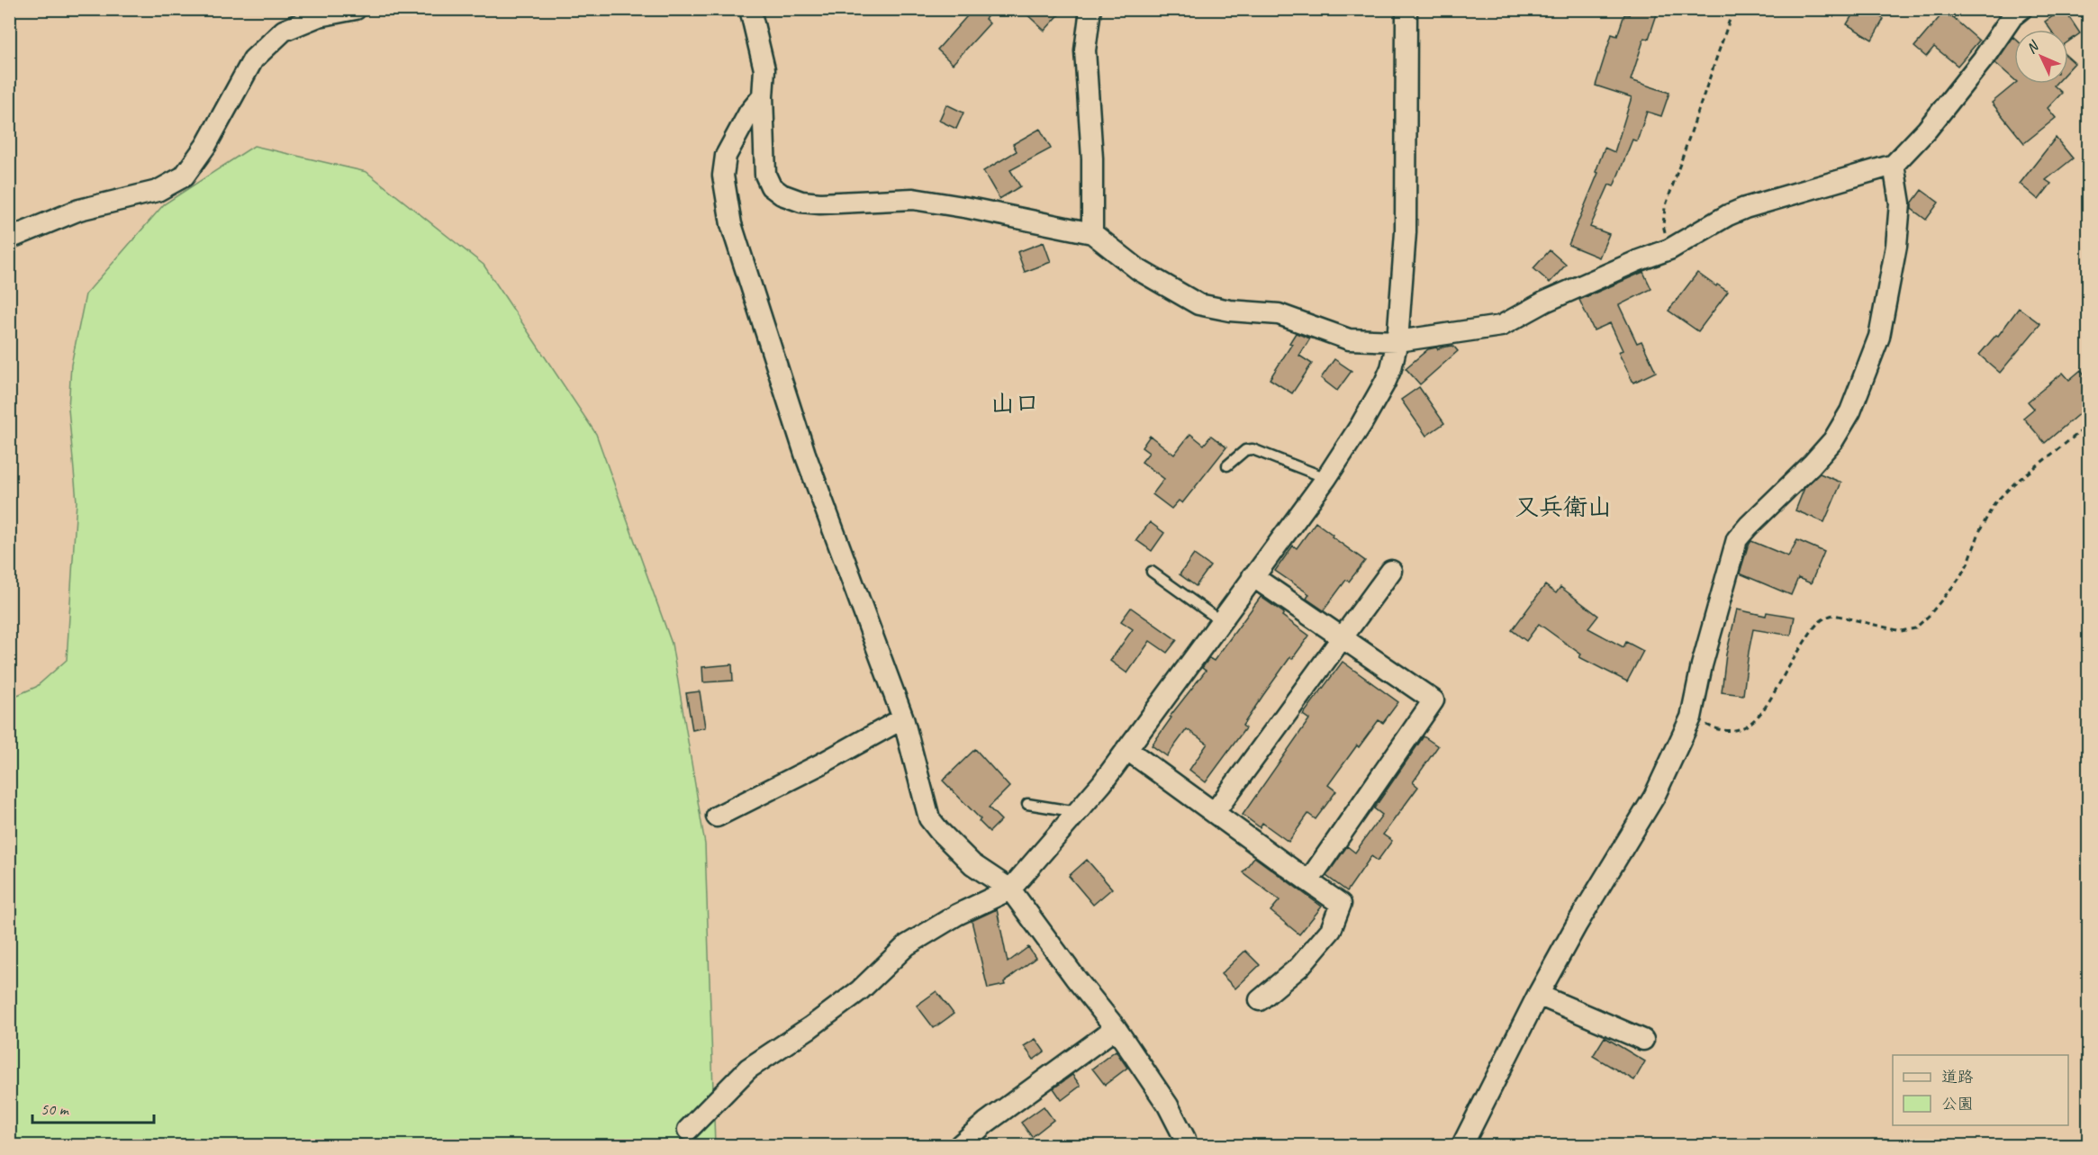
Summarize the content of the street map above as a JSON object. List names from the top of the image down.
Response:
{
  "districts": ["山口", "又兵衛山"],
  "legend": ["道路", "公園"],
  "scale_bar": "50 m",
  "north": "top left"
}
